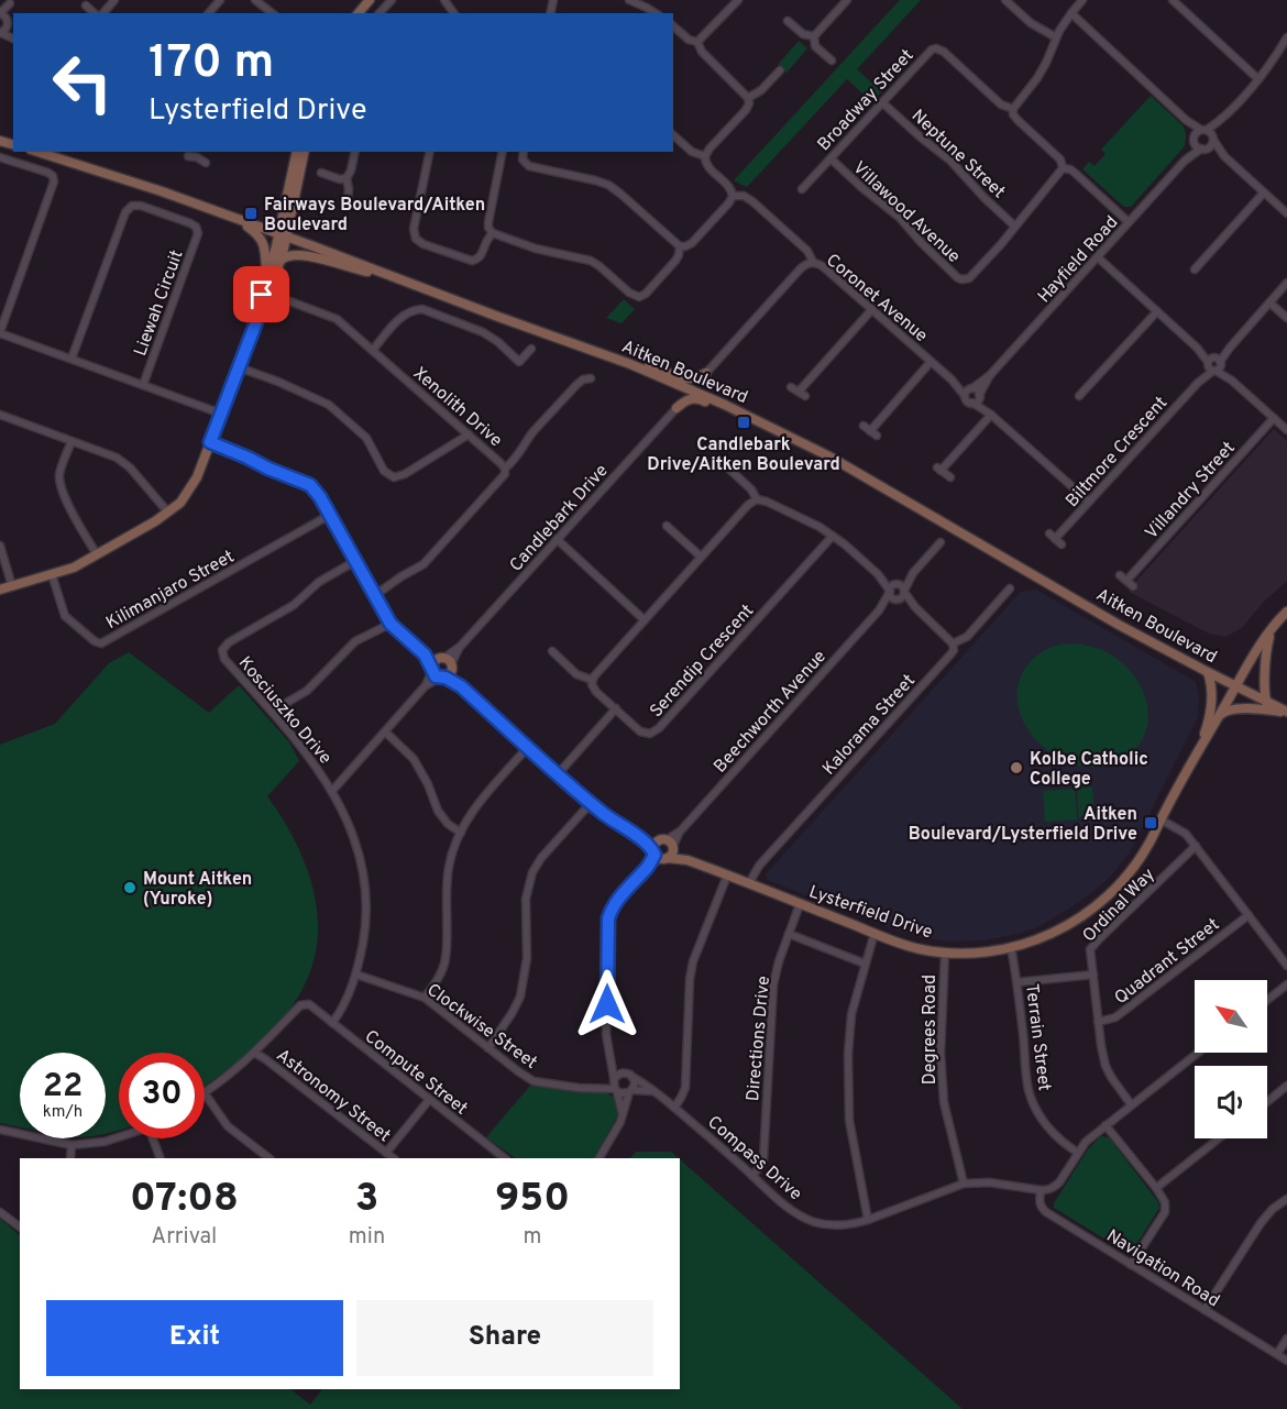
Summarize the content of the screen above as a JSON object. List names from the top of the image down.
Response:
{
  "streets": {
    "street": [
      "Broadway Street",
      "Neptune Street",
      "Villawood Avenue",
      "Hayfield Road",
      "Coronet Avenue",
      "Liewah Circuit",
      "Aitken Boulevard",
      "Xenolith Drive",
      "Biltmore Crescent",
      "Villandry Street",
      "Candlebark Drive",
      "Kilimanjaro Street",
      "Serendip Crescent",
      "Kosciuszko Drive",
      "Beechworth Avenue",
      "Kalorama Street",
      "Ordinal Way",
      "Lysterfield Drive",
      "Quadrant Street",
      "Clockwise Street",
      "Degrees Road",
      "Terrain Street",
      "Directions Drive",
      "Compute Street",
      "Astronomy Street",
      "Compass Drive",
      "Navigation Road"
    ]
  },
  "crossings": [
    ["Broadway Street", "Neptune Street"],
    ["Broadway Street", "Villawood Avenue"],
    ["Neptune Street", "Villawood Avenue"],
    ["Hayfield Road", "Coronet Avenue"],
    ["Aitken Boulevard", "Lysterfield Drive"],
    ["Xenolith Drive", "Lysterfield Drive"],
    ["Candlebark Drive", "Kosciuszko Drive"],
    ["Candlebark Drive", "Lysterfield Drive"],
    ["Kilimanjaro Street", "Lysterfield Drive"],
    ["Kosciuszko Drive", "Lysterfield Drive"],
    ["Kosciuszko Drive", "Clockwise Street"],
    ["Kosciuszko Drive", "Compute Street"],
    ["Beechworth Avenue", "Lysterfield Drive"],
    ["Beechworth Avenue", "Clockwise Street"],
    ["Beechworth Avenue", "Compass Drive"],
    ["Kalorama Street", "Lysterfield Drive"],
    ["Ordinal Way", "Quadrant Street"],
    ["Lysterfield Drive", "Degrees Road"],
    ["Lysterfield Drive", "Terrain Street"],
    ["Lysterfield Drive", "Directions Drive"],
    ["Clockwise Street", "Compass Drive"],
    ["Degrees Road", "Compass Drive"],
    ["Directions Drive", "Compass Drive"],
    ["Compute Street", "Astronomy Street"],
    ["Compass Drive", "Navigation Road"]
  ],
  "places": {
    "transit": ["Fairways Boulevard/Aitken Boulevard", "Candlebark Drive/Aitken Boulevard", "Aitken Boulevard/Lysterfield Drive"],
    "other": ["Kolbe Catholic College", "Mount Aitken (Yuroke)"]
  },
  "north": "top left",
  "page": {
    "turn": ["170 m", "Lysterfield Drive"],
    "speed": "22 km/h",
    "limit": "30",
    "eta": [
      "07:08",
      "Arrival",
      "3",
      "min",
      "950",
      "m"
    ],
    "buttons": ["Exit", "Share"]
  }
}
